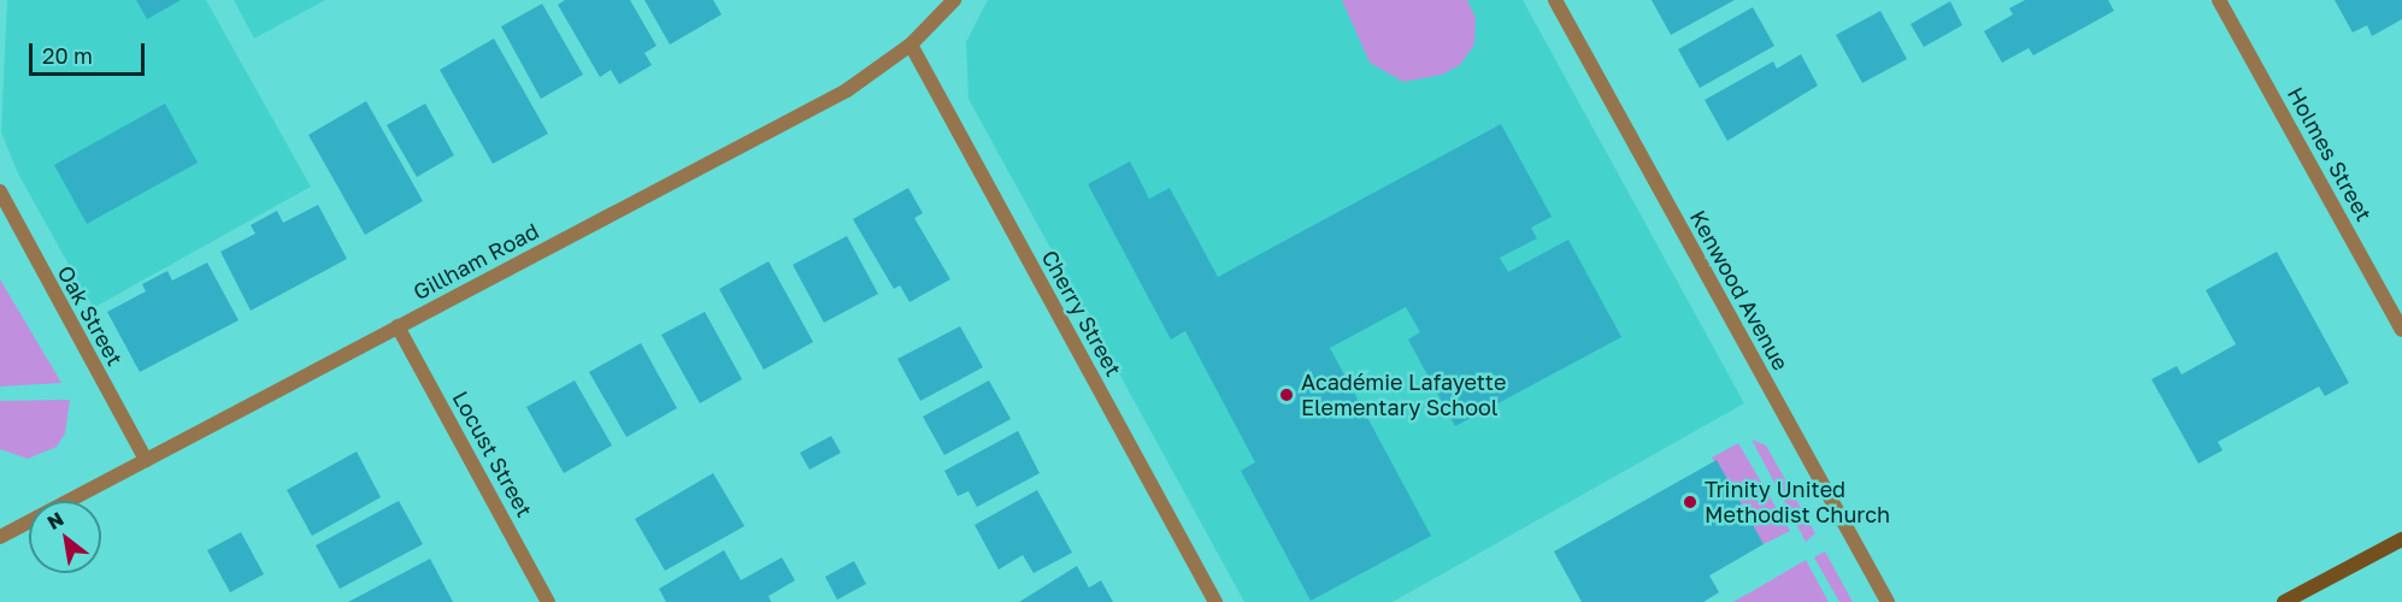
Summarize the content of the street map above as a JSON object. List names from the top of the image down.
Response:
{
  "streets": {
    "street": [
      "Holmes Street",
      "Gillham Road",
      "Kenwood Avenue",
      "Cherry Street",
      "Oak Street",
      "Locust Street"
    ]
  },
  "crossings": [
    ["Gillham Road", "Cherry Street"],
    ["Gillham Road", "Oak Street"],
    ["Gillham Road", "Locust Street"]
  ],
  "places": ["Académie Lafayette Elementary School", "Trinity United Methodist Church"],
  "scale_bar": "20 m",
  "north": "top left"
}
